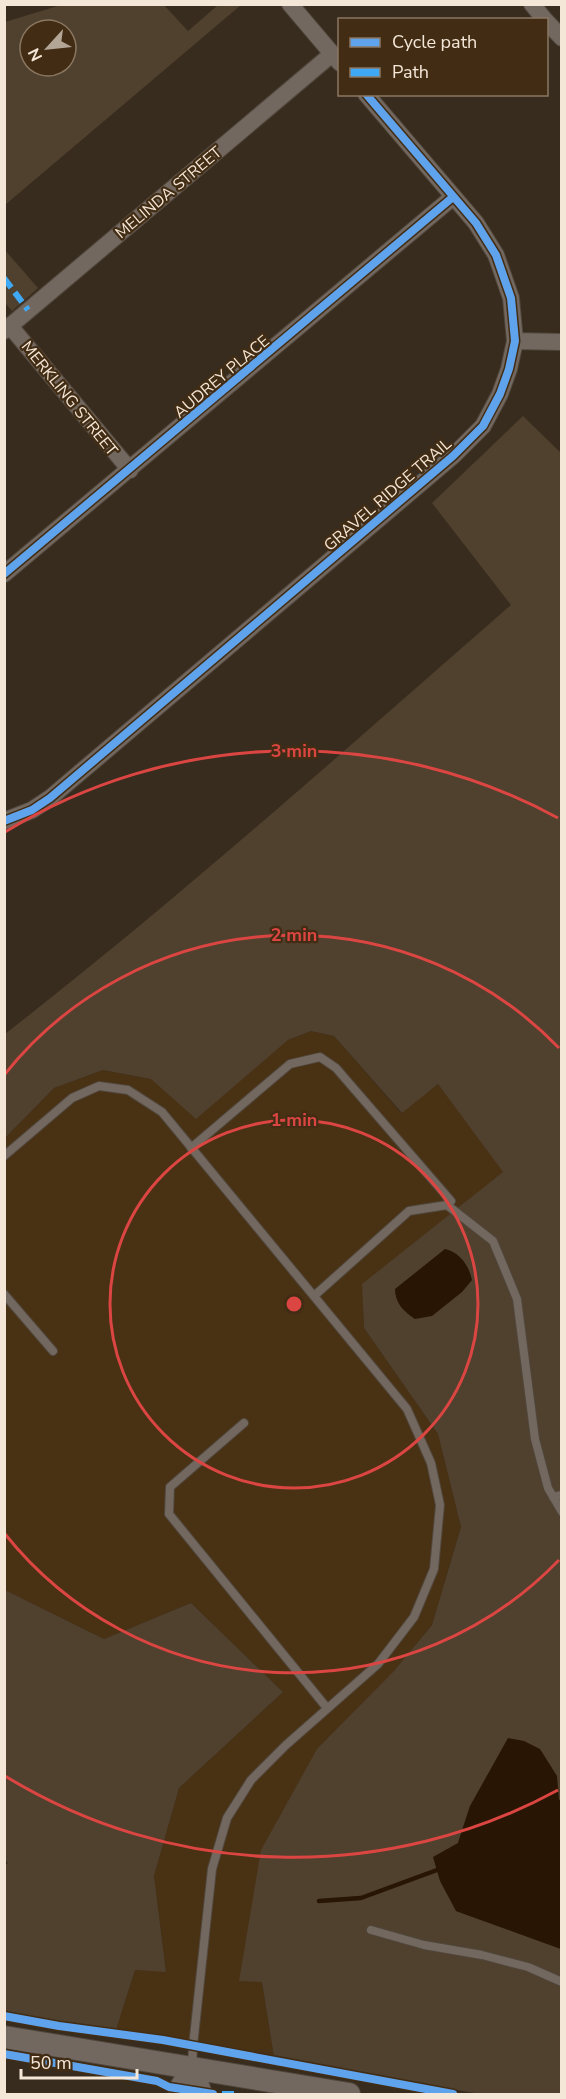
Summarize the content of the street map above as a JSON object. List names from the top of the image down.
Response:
{
  "streets": {
    "street": [
      "MELINDA STREET",
      "AUDREY PLACE",
      "MERKLING STREET",
      "GRAVEL RIDGE TRAIL"
    ]
  },
  "crossings": [
    ["MELINDA STREET", "MERKLING STREET"],
    ["AUDREY PLACE", "MERKLING STREET"],
    ["AUDREY PLACE", "GRAVEL RIDGE TRAIL"]
  ],
  "legend": ["Cycle path", "Path"],
  "scale_bar": "50 m",
  "north": "bottom left",
  "rings": ["3 min", "2 min", "1 min"]
}
